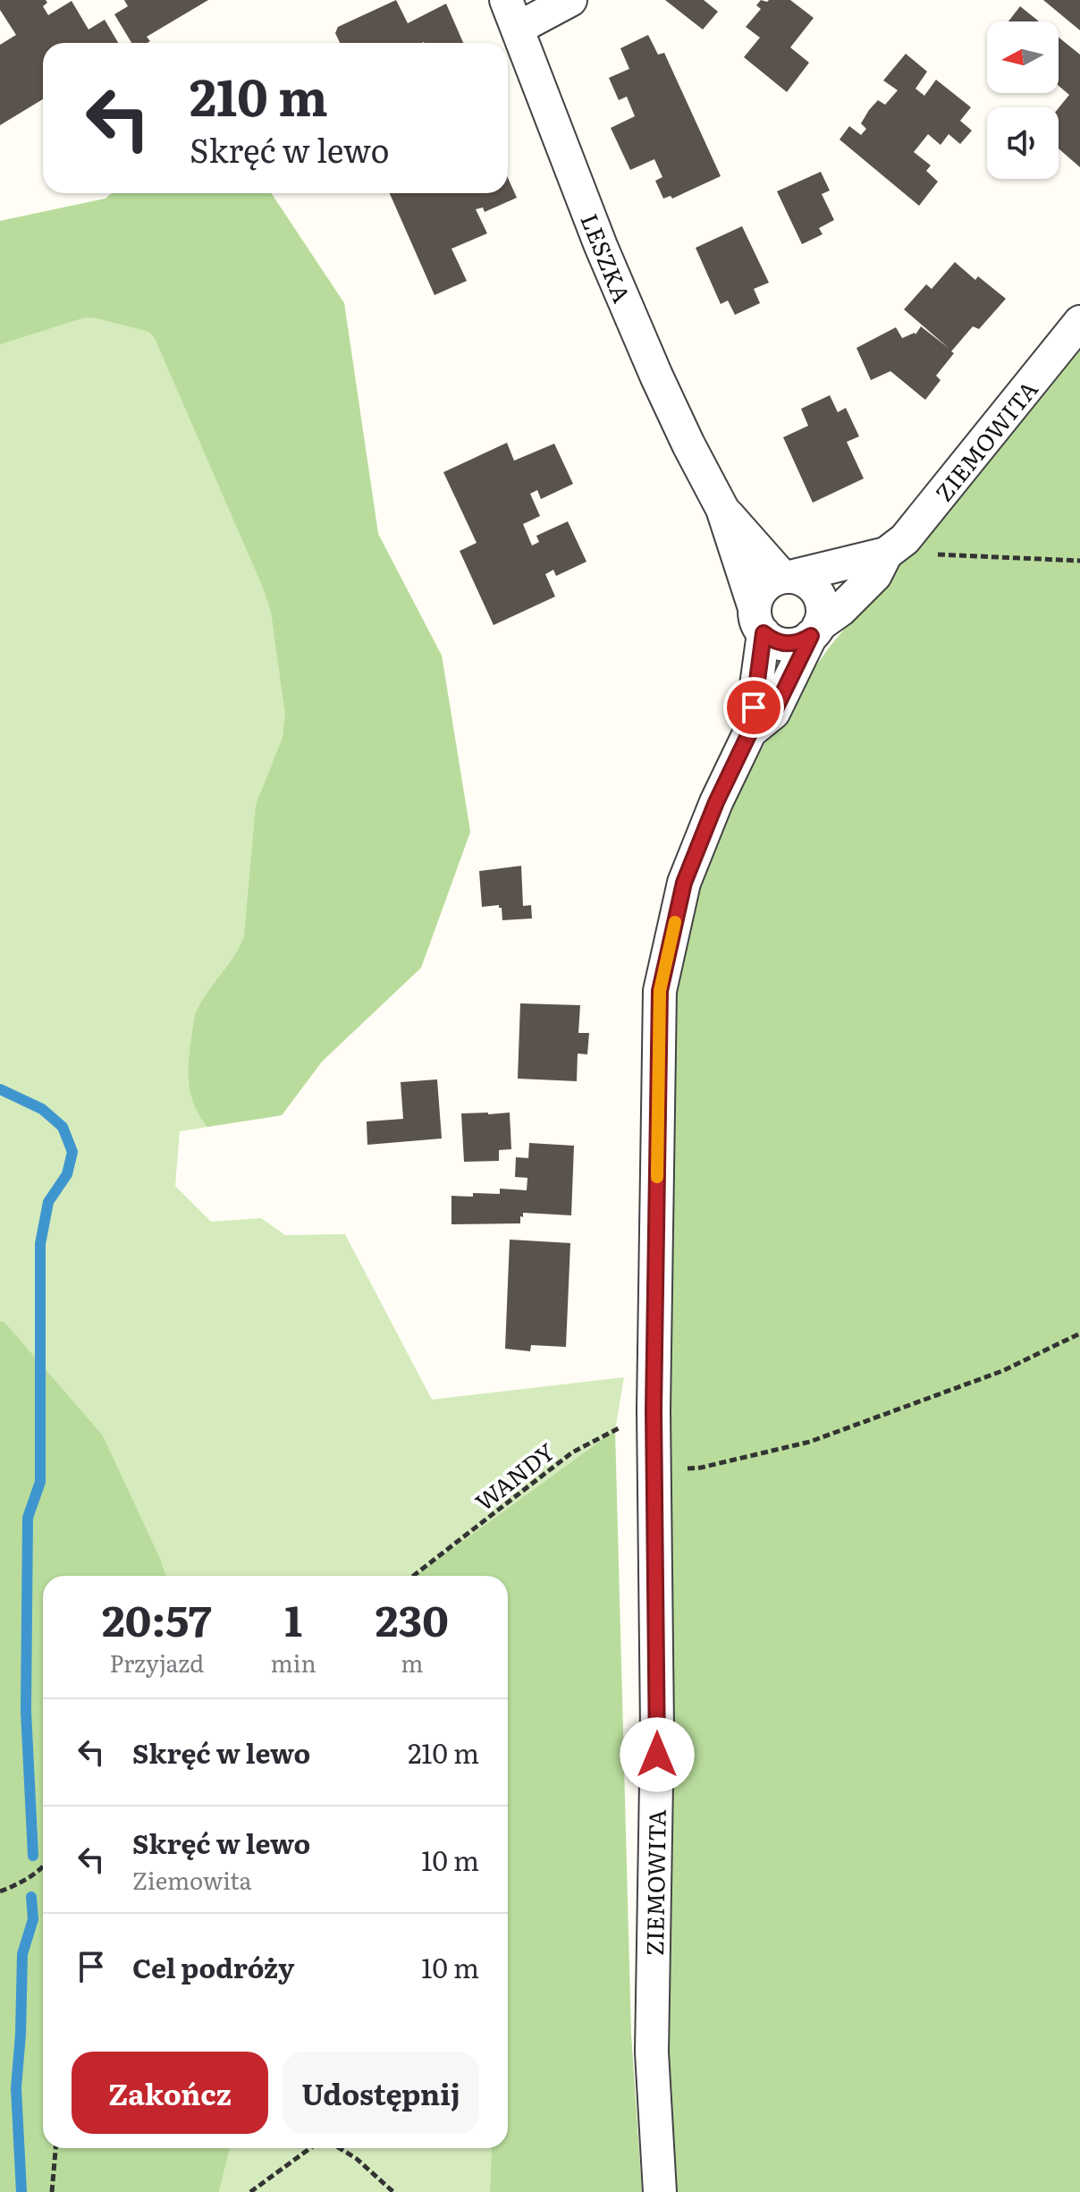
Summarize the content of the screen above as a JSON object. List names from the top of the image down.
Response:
{
  "streets": {
    "street": ["LESZKA", "ZIEMOWITA"],
    "path": ["WANDY"]
  },
  "crossings": [
    ["LESZKA", "ZIEMOWITA"],
    ["ZIEMOWITA", "WANDY"]
  ],
  "north": "left",
  "page": {
    "turn": ["210 m", "Skręć w lewo"],
    "eta": [
      "20:57",
      "Przyjazd",
      "1",
      "min",
      "230",
      "m"
    ],
    "list": [
      {
        "name": "Skręć w lewo",
        "value": "210 m"
      },
      {
        "name": "Skręć w lewo",
        "note": "Ziemowita",
        "value": "10 m"
      },
      {
        "name": "Cel podróży",
        "value": "10 m"
      }
    ],
    "buttons": ["Zakończ", "Udostępnij"]
  }
}
